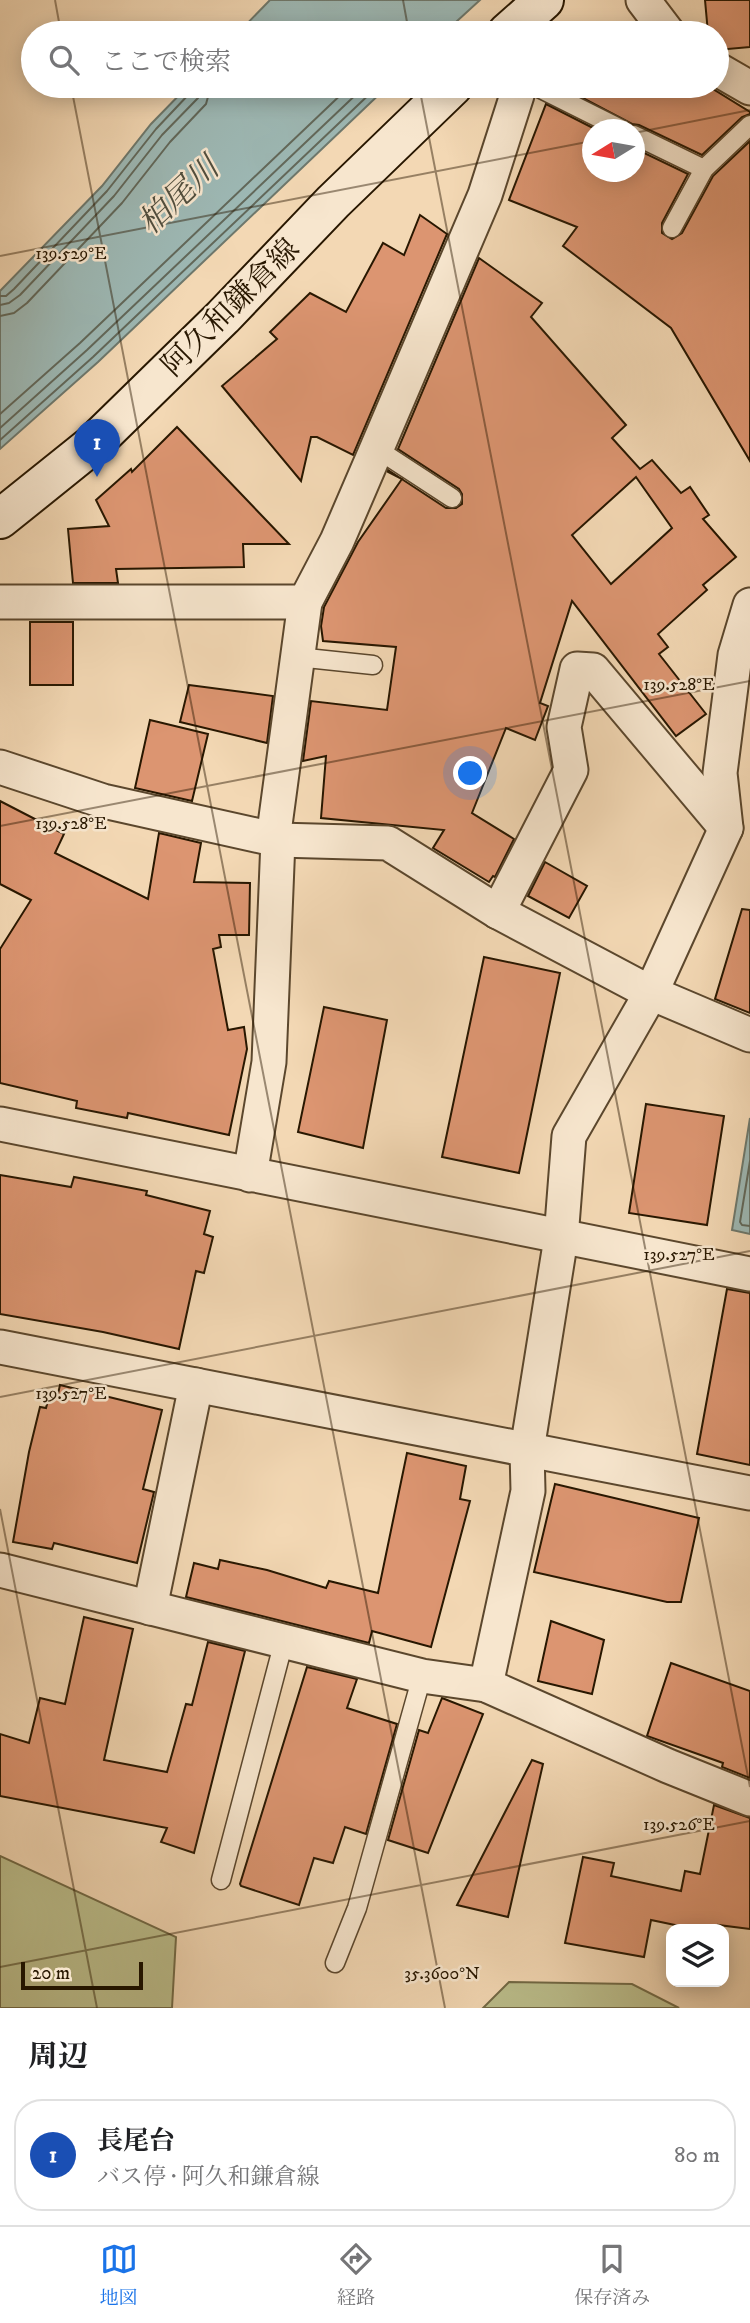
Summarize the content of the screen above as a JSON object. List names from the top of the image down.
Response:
{
  "streets": {
    "main road": ["阿久和鎌倉線"]
  },
  "water": ["柏尾川"],
  "scale_bar": "20 m",
  "north": "left",
  "page": {
    "search": "ここで検索",
    "pins": "1",
    "scale": "20 m",
    "heading": "周辺",
    "list": [
      {
        "mark": "1",
        "name": "長尾台",
        "note": "バス停 · 阿久和鎌倉線",
        "value": "80 m"
      }
    ],
    "nav": ["地図", "経路", "保存済み"]
  },
  "coordinates": [
    "139.529°E",
    "139.528°E",
    "139.527°E",
    "139.526°E",
    "35.3600°N"
  ]
}
